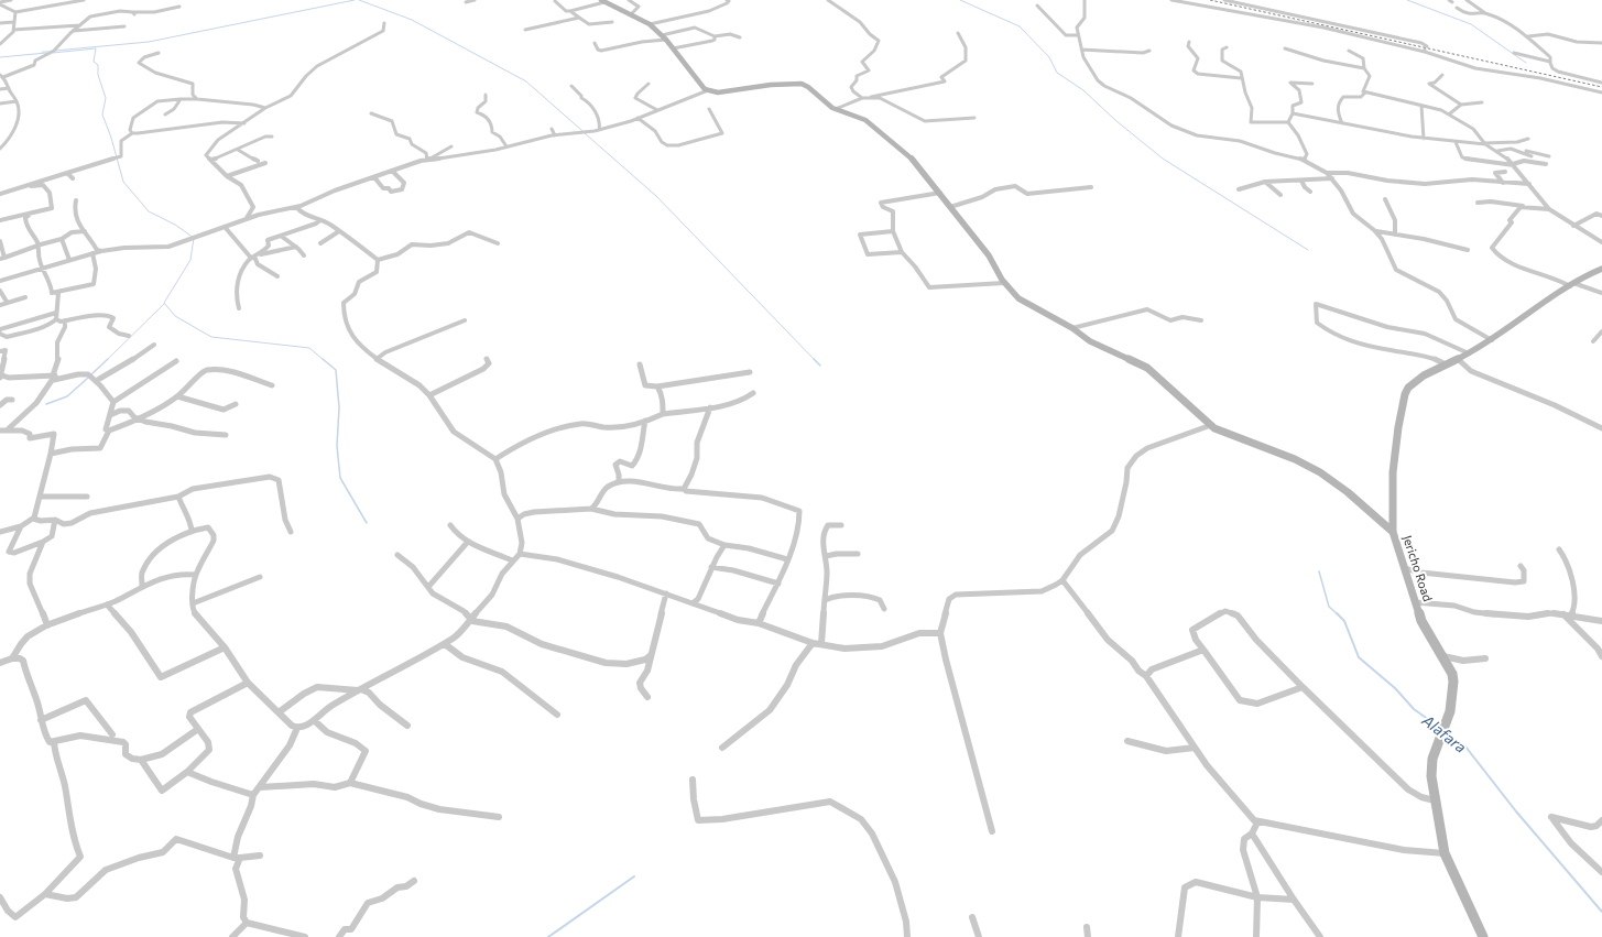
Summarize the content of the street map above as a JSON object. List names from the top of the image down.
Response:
{
  "streets": {
    "street": ["Jericho Road"]
  },
  "water": ["Alafara"]
}
